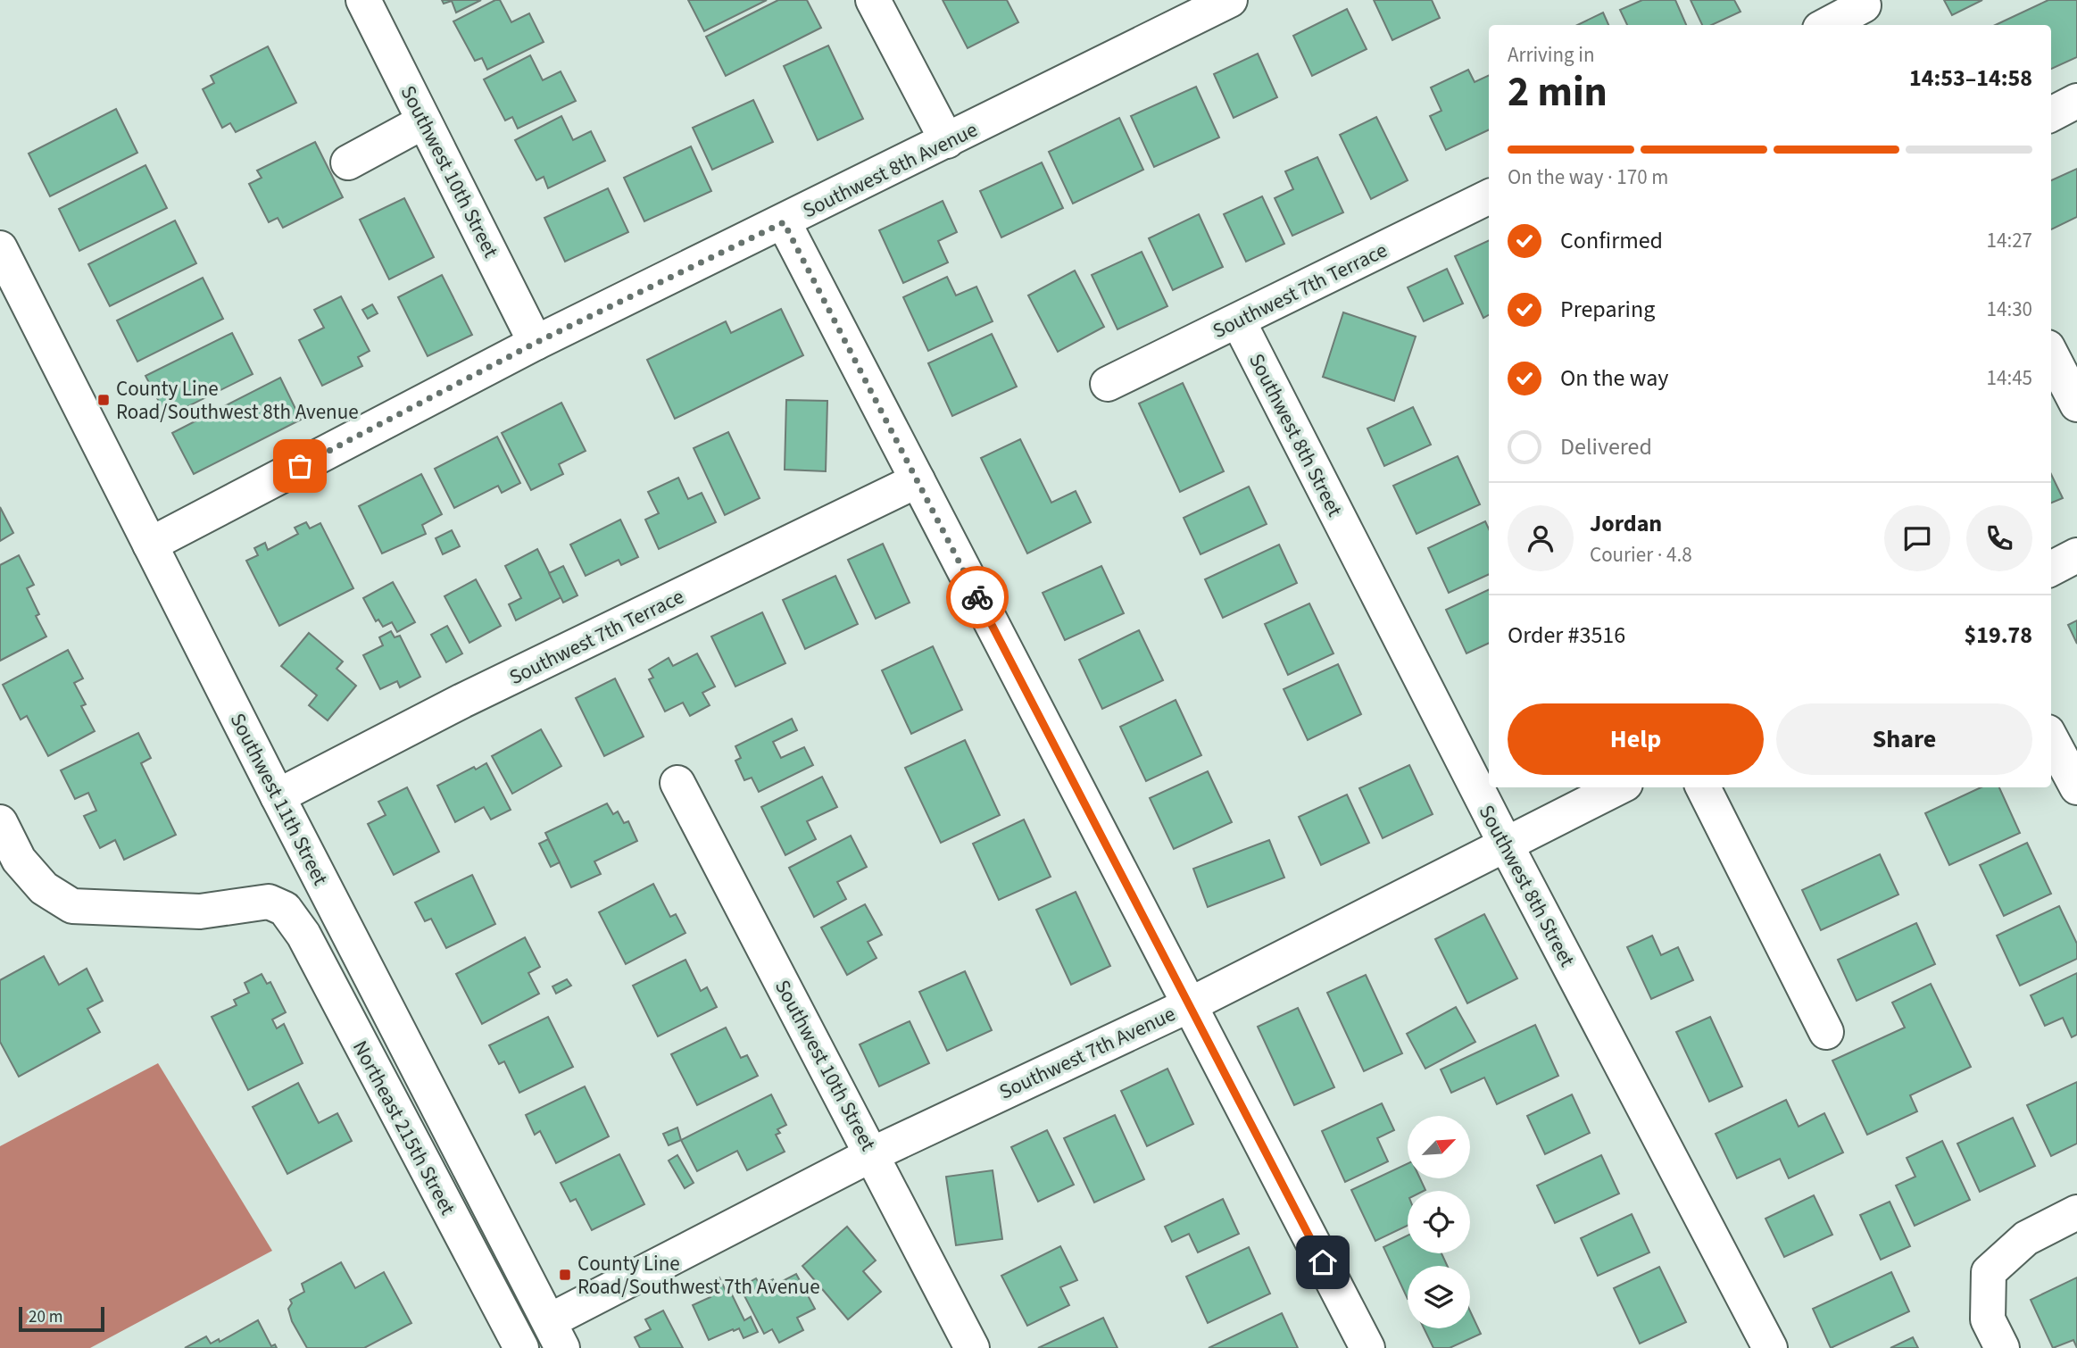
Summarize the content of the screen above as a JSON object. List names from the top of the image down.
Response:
{
  "streets": {
    "street": [
      "Southwest 8th Avenue",
      "Southwest 10th Street",
      "Southwest 7th Terrace",
      "Southwest 8th Street",
      "Southwest 11th Street",
      "Southwest 7th Avenue",
      "Northeast 215th Street"
    ]
  },
  "crossings": [
    ["Southwest 8th Avenue", "Southwest 10th Street"],
    ["Southwest 8th Avenue", "Southwest 11th Street"],
    ["Southwest 10th Street", "Southwest 7th Avenue"],
    ["Southwest 7th Terrace", "Southwest 8th Street"],
    ["Southwest 7th Terrace", "Southwest 11th Street"],
    ["Southwest 8th Street", "Southwest 7th Avenue"],
    ["Southwest 11th Street", "Southwest 7th Avenue"]
  ],
  "places": {
    "transit": ["County Line Road/Southwest 8th Avenue", "County Line Road/Southwest 7th Avenue"]
  },
  "scale_bar": "20 m",
  "north": "top right",
  "page": {
    "heading": ["2 min", "Arriving in", "14:53–14:58"],
    "panel": [
      "Jordan",
      "Courier · 4.8",
      "Order #3516",
      "$19.78"
    ],
    "bar": "On the way · 170 m",
    "list": [
      ["Confirmed", "14:27"],
      ["Preparing", "14:30"],
      ["On the way", "14:45"],
      "Delivered"
    ],
    "buttons": ["Help", "Share"],
    "scale": "20 m"
  }
}
